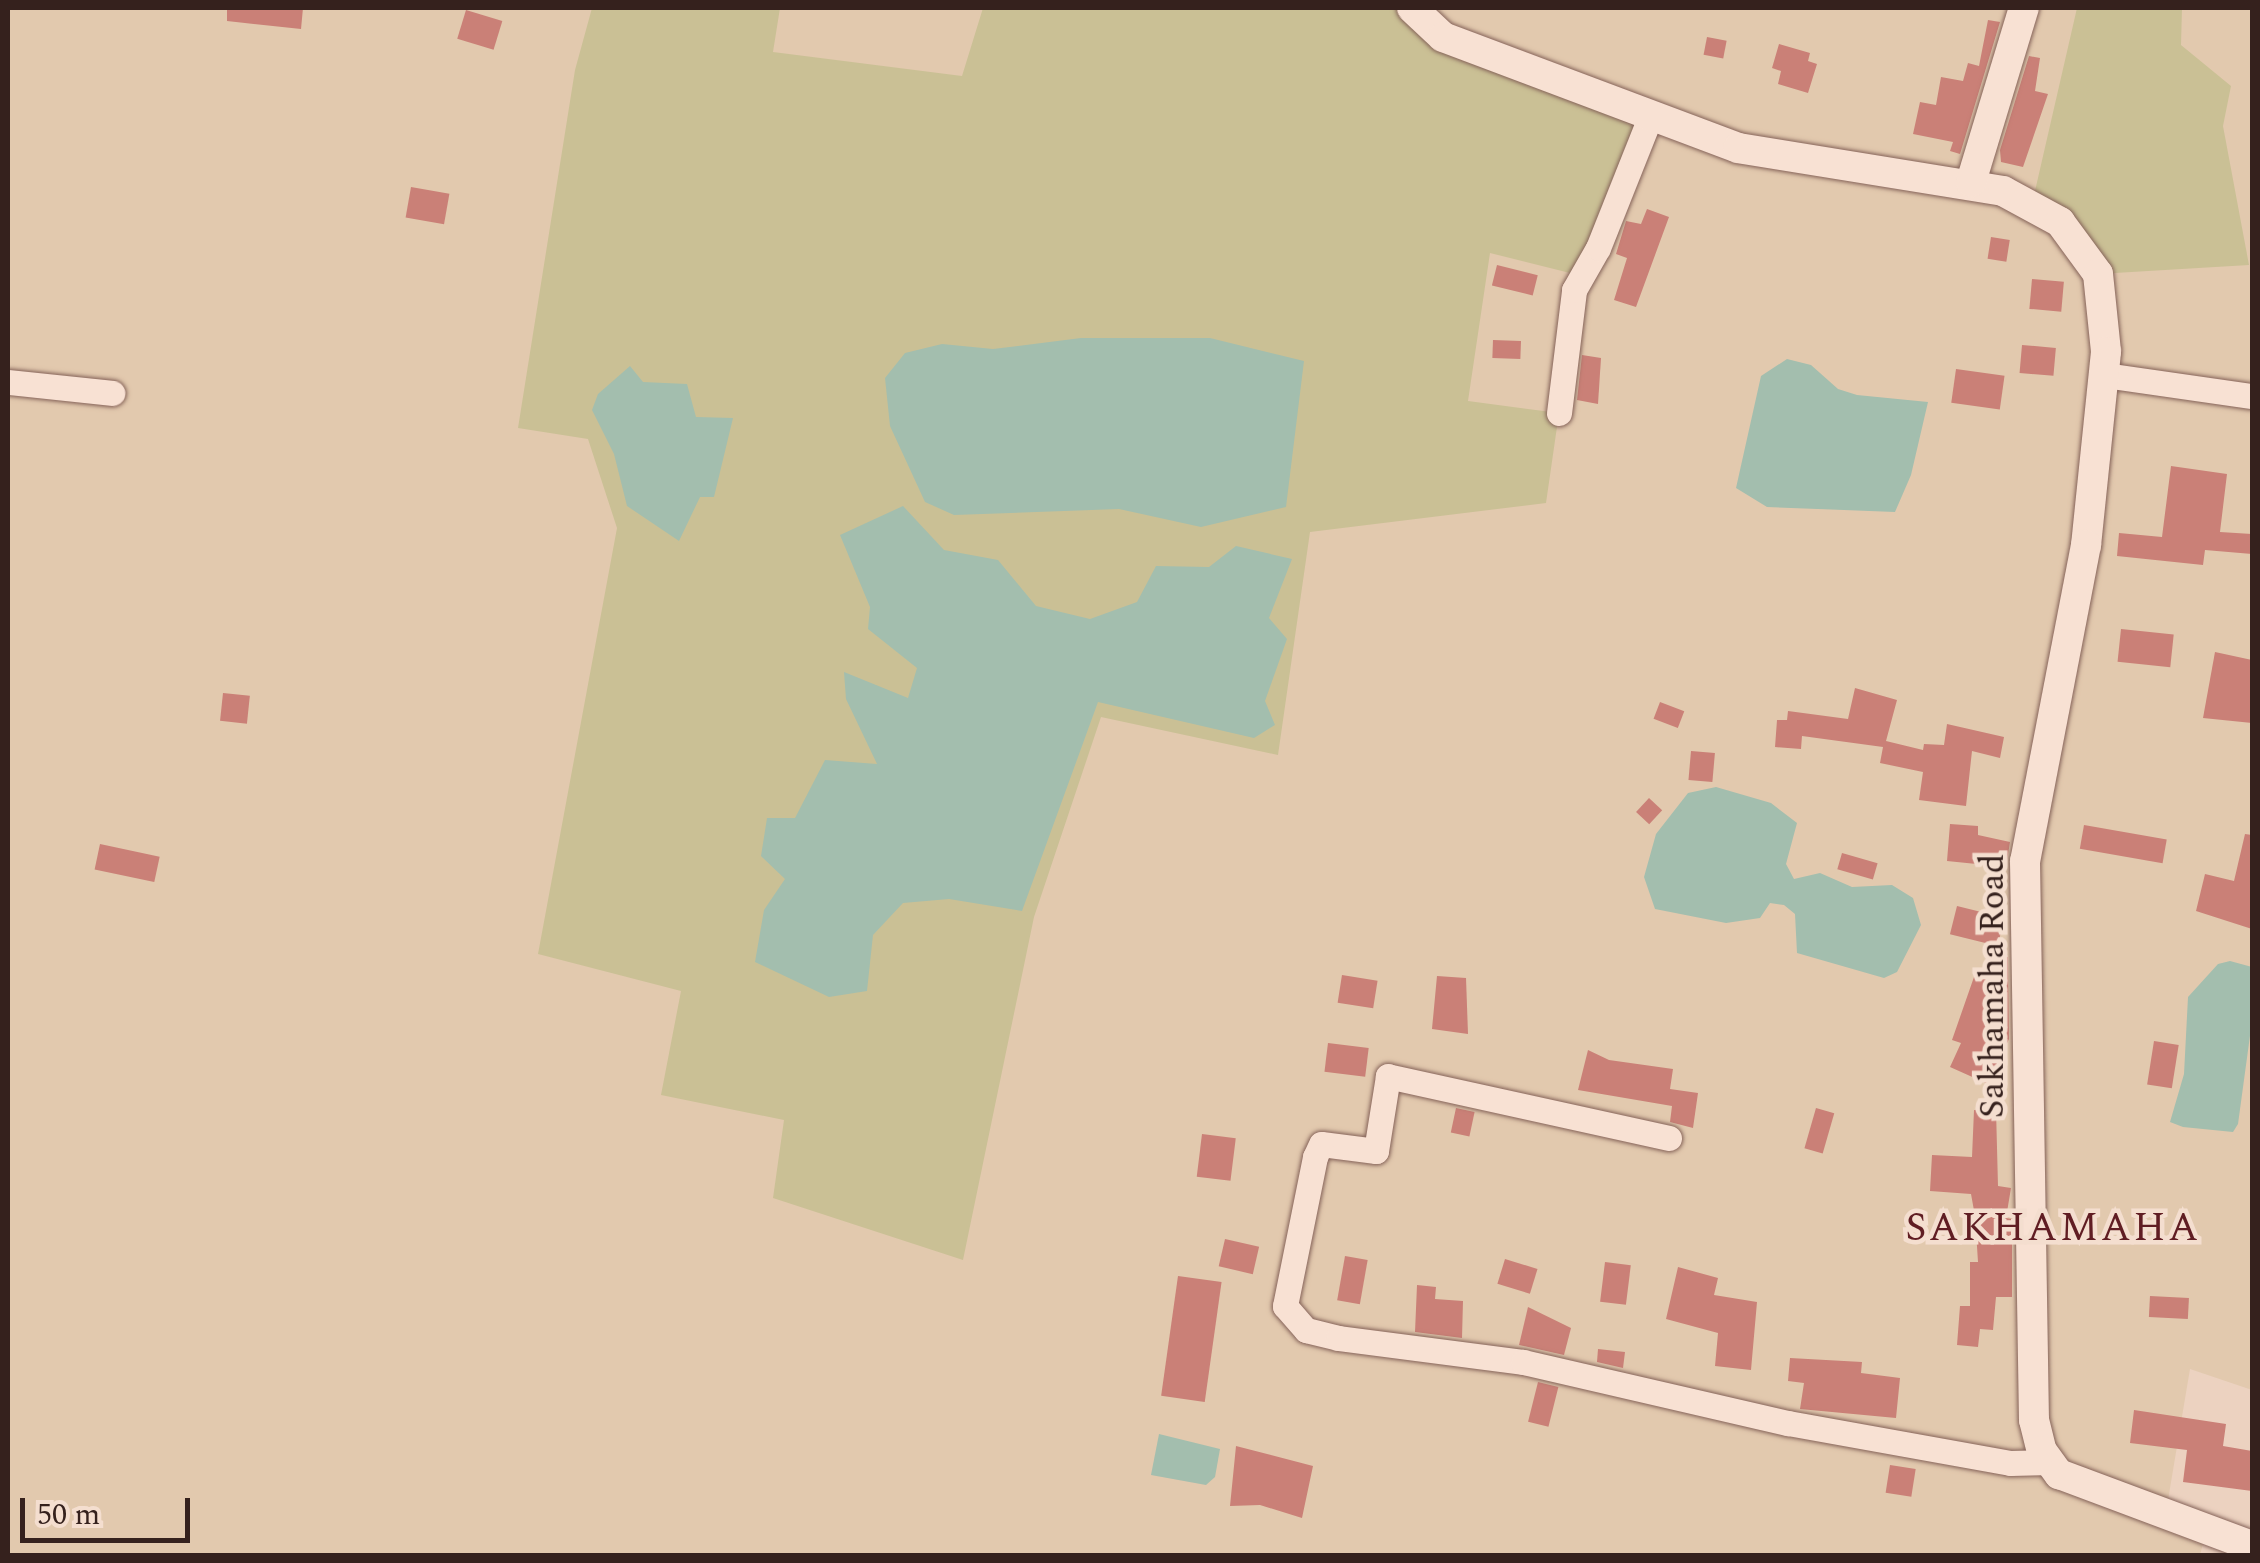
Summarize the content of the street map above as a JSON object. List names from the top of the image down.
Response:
{
  "streets": {
    "street": ["Sakhamaha Road"]
  },
  "districts": ["SAKHAMAHA"],
  "scale_bar": "50 m"
}
